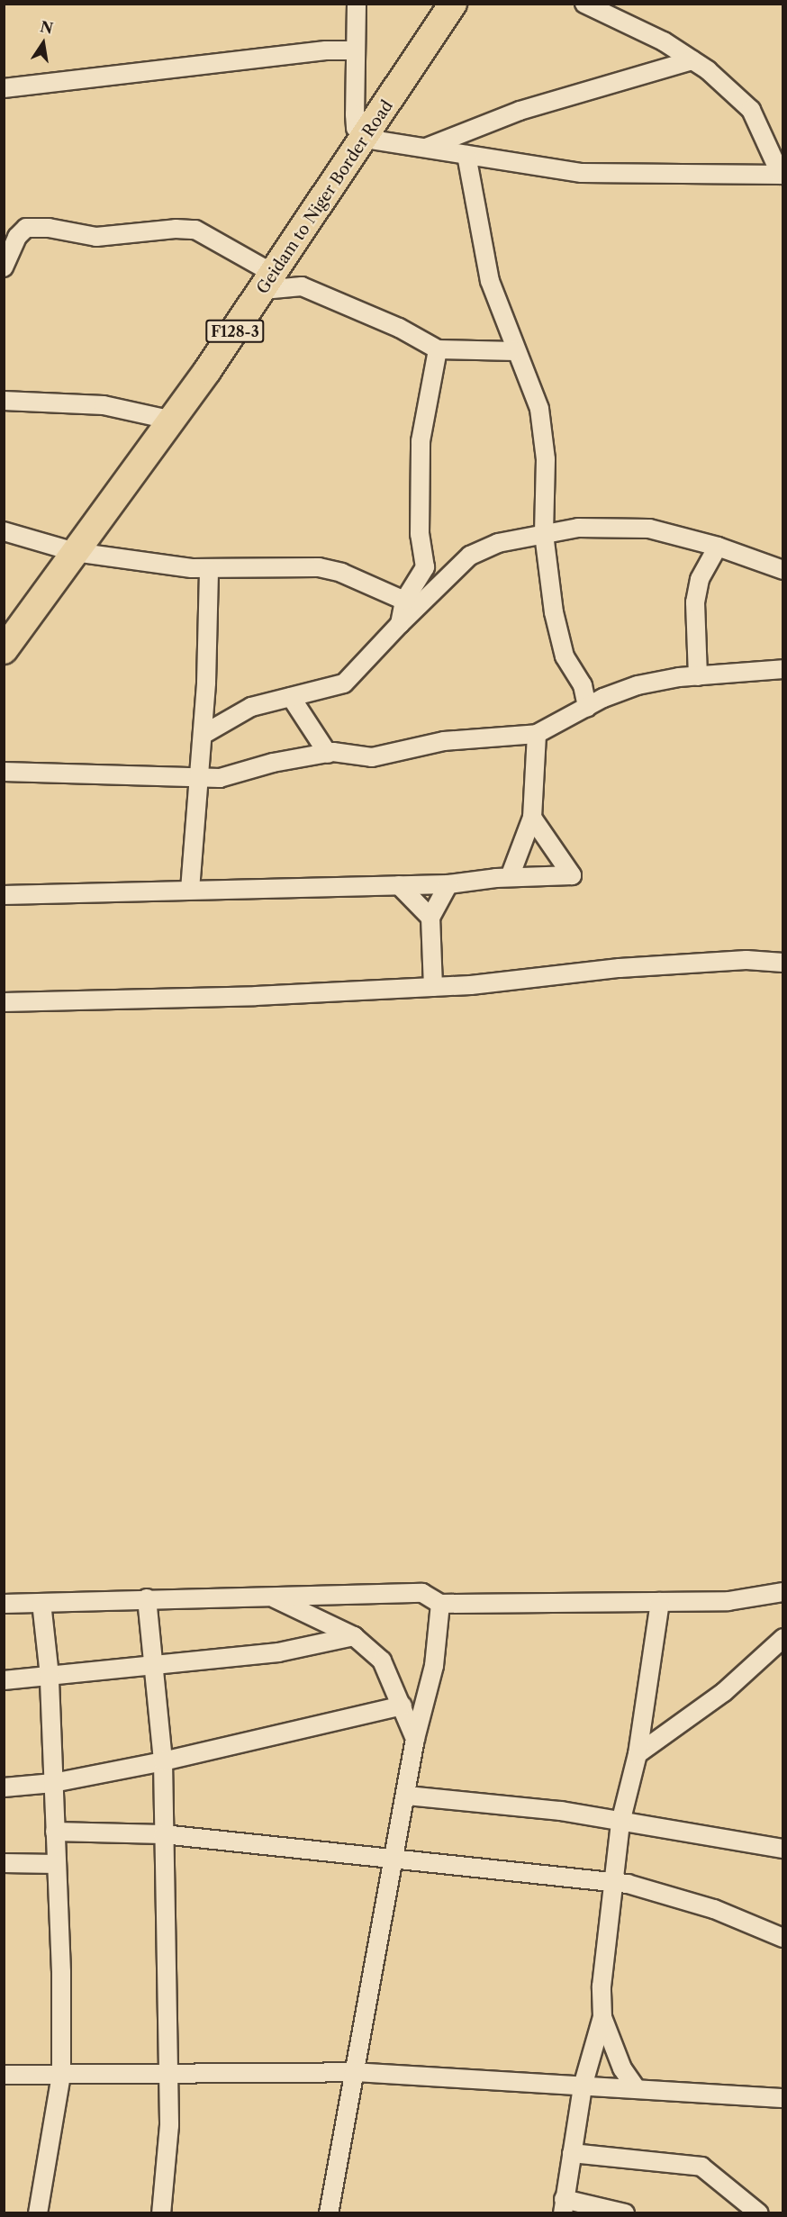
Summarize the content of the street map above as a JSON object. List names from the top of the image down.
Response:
{
  "streets": {
    "main road": ["Geidam to Niger Border Road", "F128-3"]
  },
  "north": "top"
}
